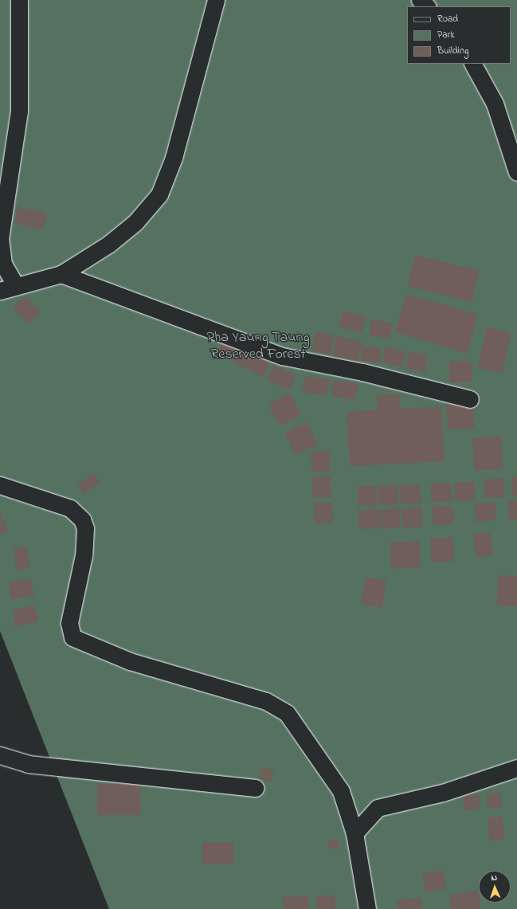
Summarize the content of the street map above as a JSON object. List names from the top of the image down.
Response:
{
  "parks": ["Pha Yaung Taung Reserved Forest"],
  "legend": ["Road", "Park", "Building"],
  "north": "top"
}
